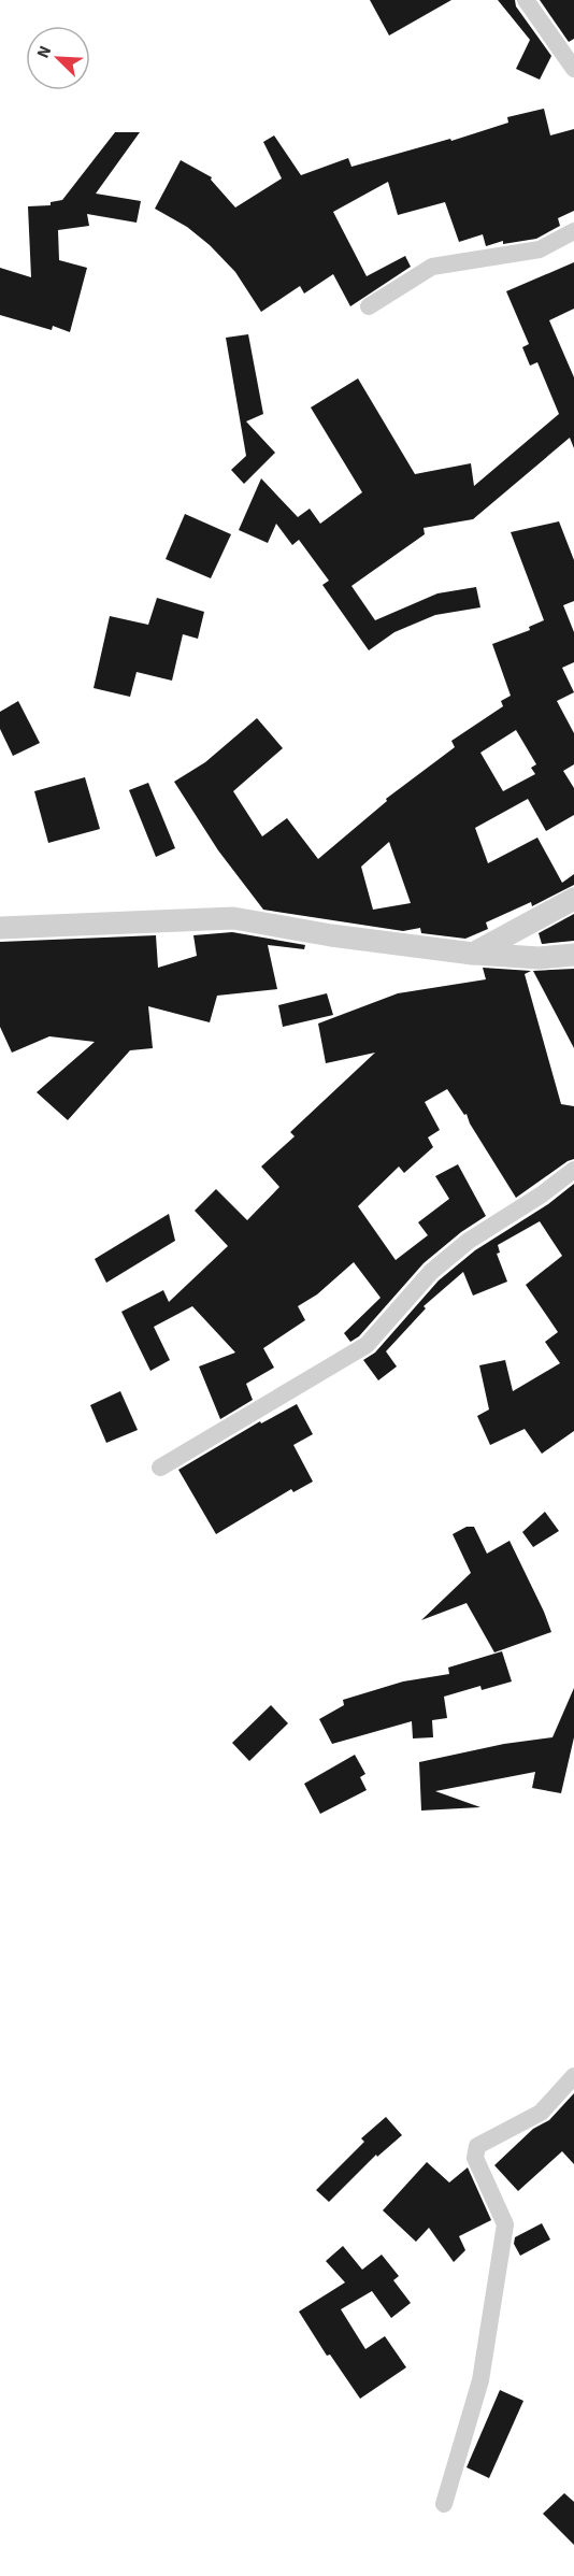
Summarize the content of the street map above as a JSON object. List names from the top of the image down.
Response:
{
  "north": "top left"
}
